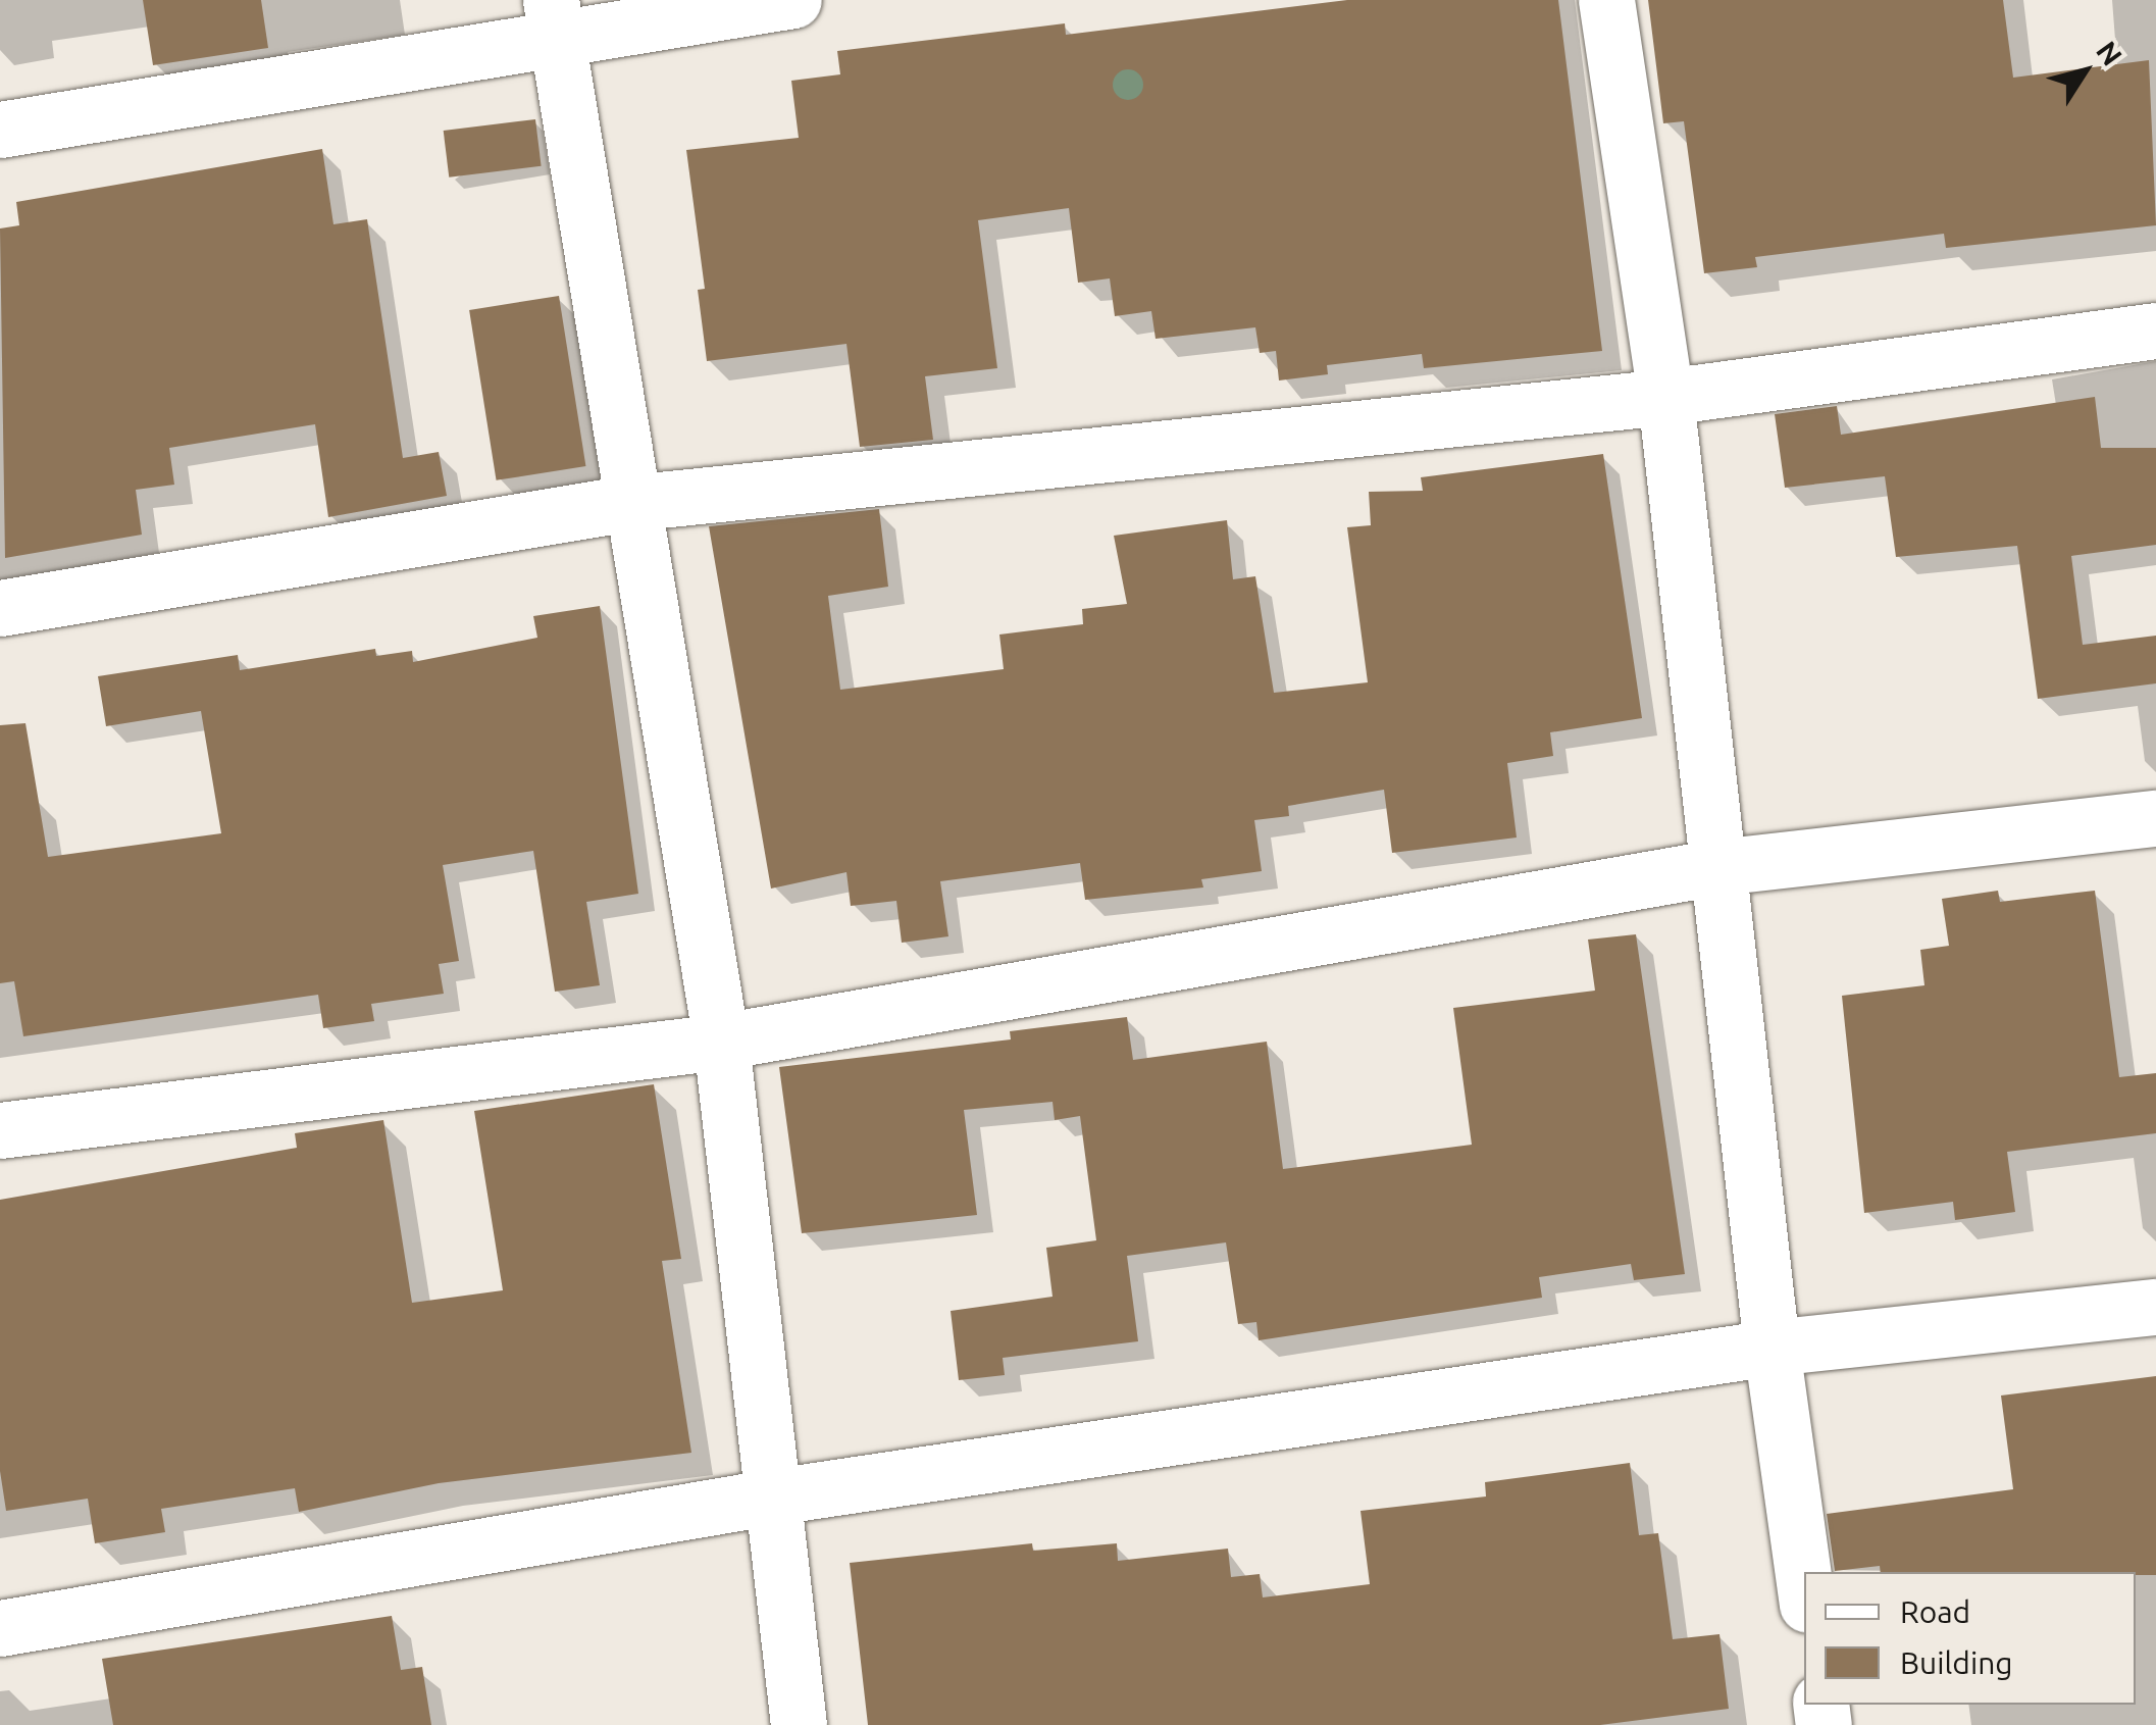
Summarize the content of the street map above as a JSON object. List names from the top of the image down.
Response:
{
  "legend": ["Road", "Building"],
  "north": "top right"
}
